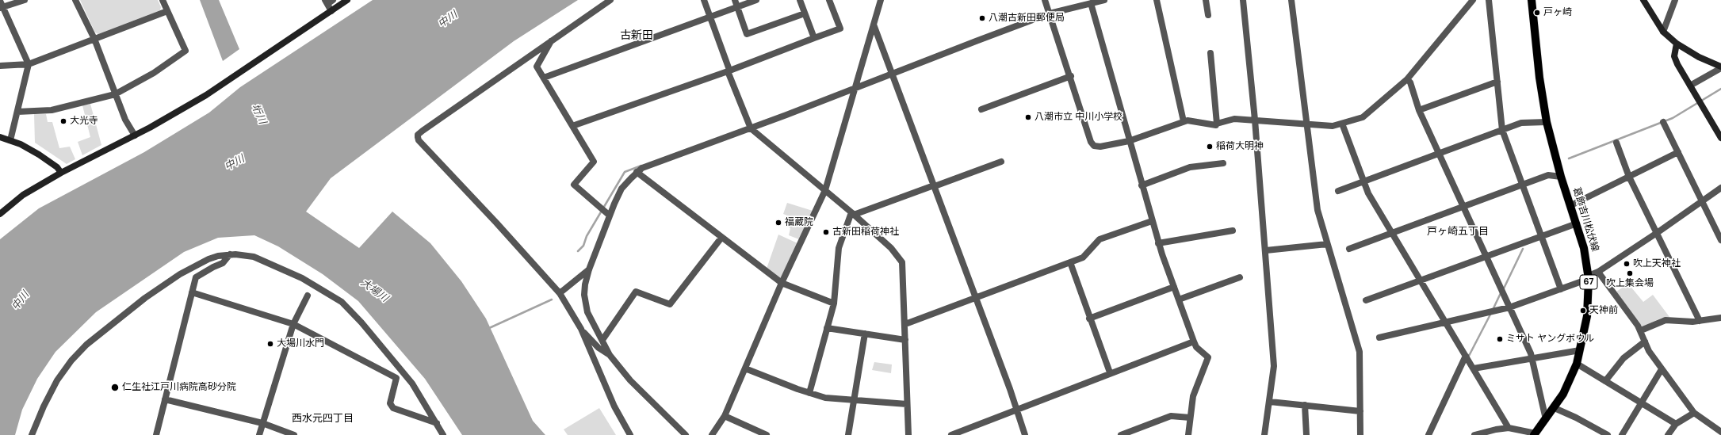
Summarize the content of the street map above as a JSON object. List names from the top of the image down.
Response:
{
  "streets": {
    "main road": ["葛飾吉川松伏線", "67"]
  },
  "districts": ["古新田", "戸ヶ崎五丁目", "西水元四丁目"],
  "water": ["中川", "垳川", "大場川"],
  "places": [
    "戸ヶ崎",
    "八潮古新田郵便局",
    "八潮市立 中川小学校",
    "大光寺",
    "稲荷大明神",
    "福蔵院",
    "古新田稲荷神社",
    "吹上天神社",
    "吹上集会場",
    "天神前",
    "ミサト ヤングボウル",
    "大場川水門",
    "仁生社江戸川病院高砂分院"
  ]
}
